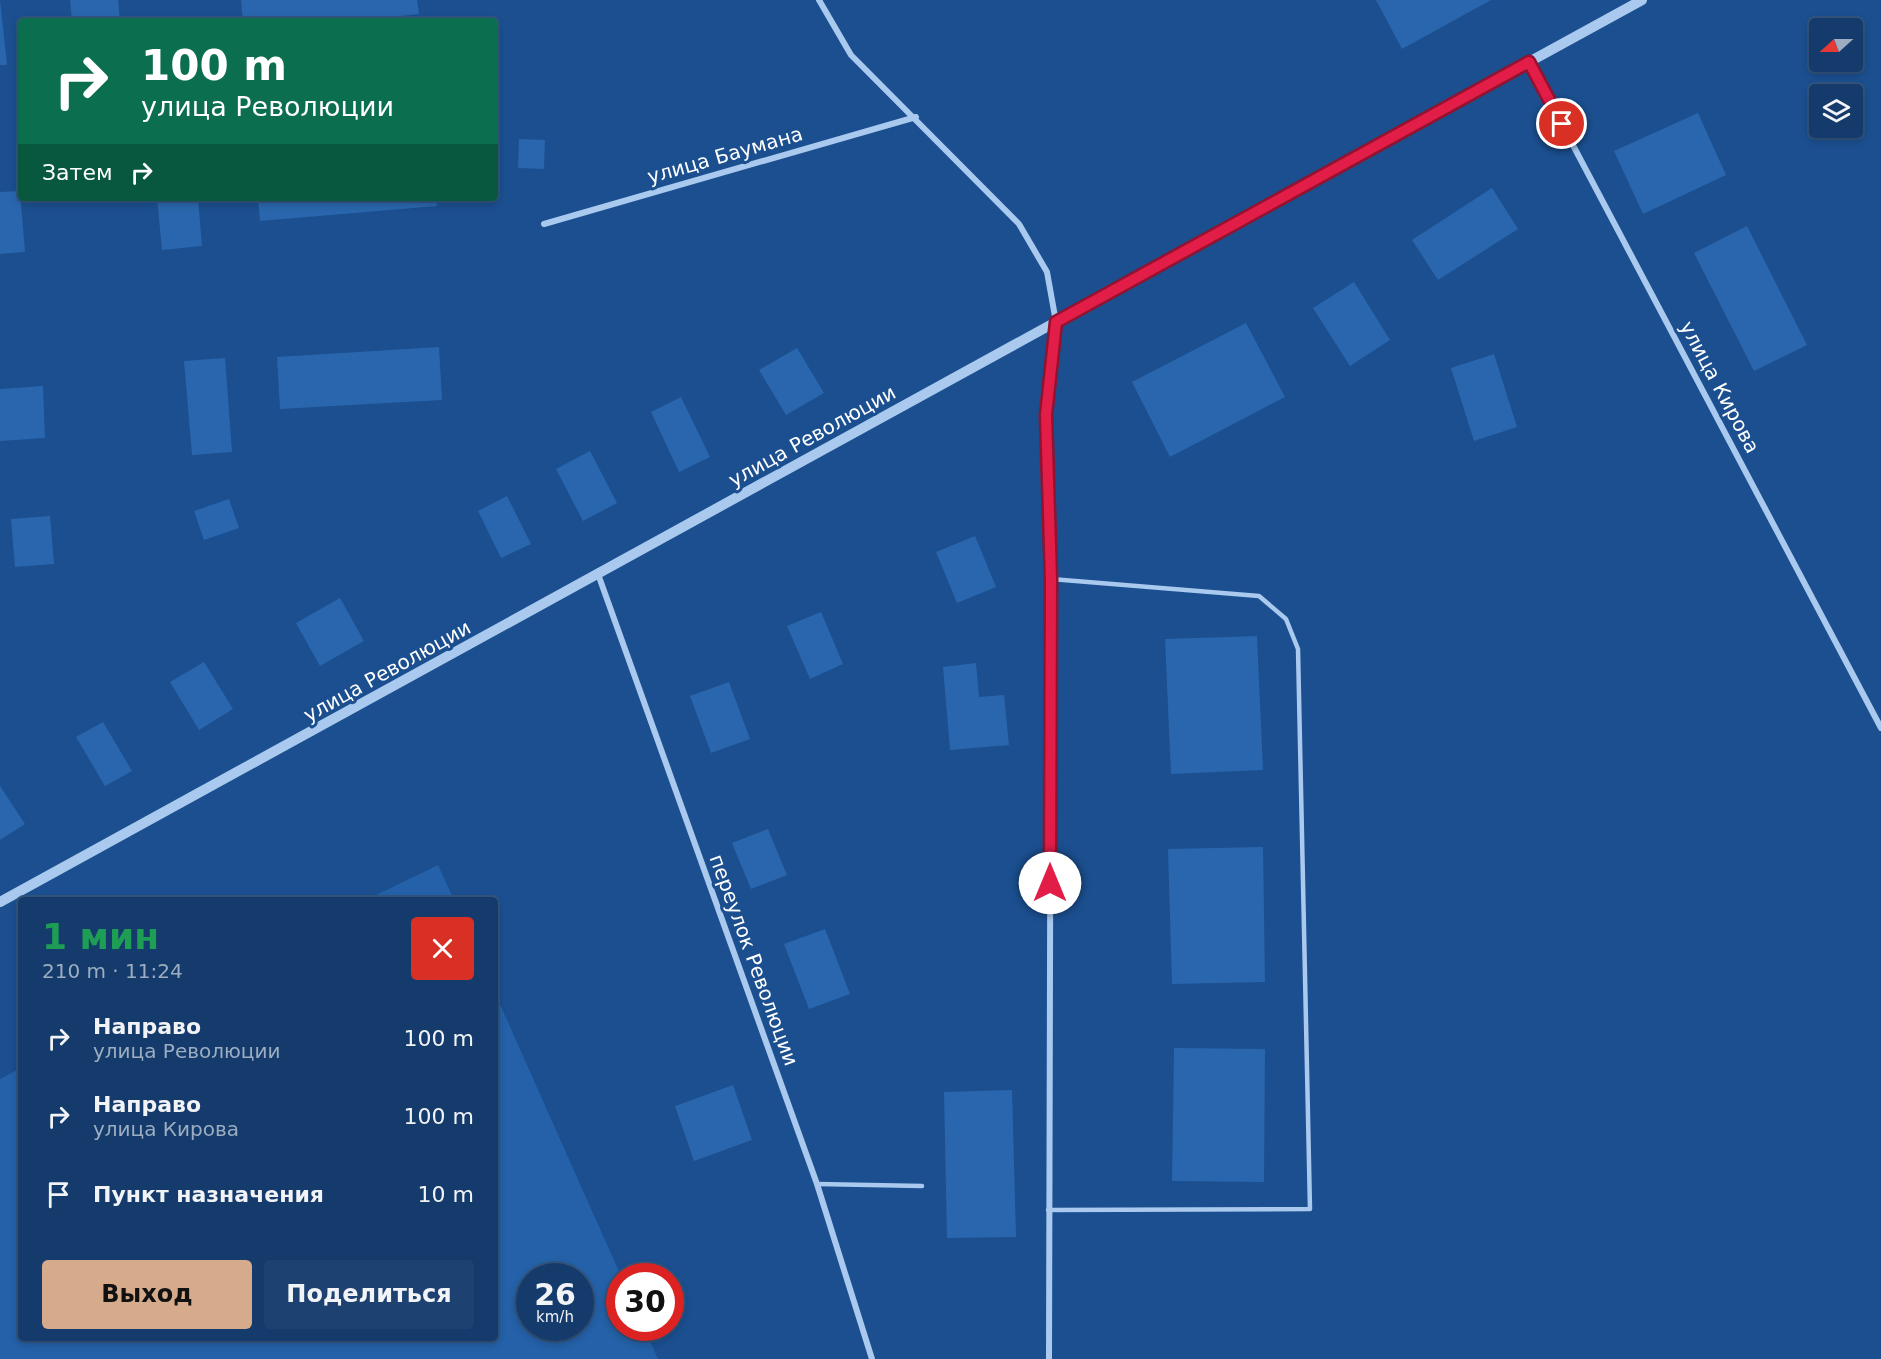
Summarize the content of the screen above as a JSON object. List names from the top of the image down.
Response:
{
  "streets": {
    "street": [
      "улица Баумана",
      "улица Кирова",
      "улица Революции",
      "переулок Революции"
    ]
  },
  "crossings": [
    ["улица Кирова", "улица Революции"],
    ["улица Революции", "переулок Революции"]
  ],
  "north": "left",
  "page": {
    "turn": ["100 m", "улица Революции"],
    "then": "Затем",
    "heading": ["1 мин", "210 m · 11:24"],
    "list": [
      {
        "name": "Направо",
        "note": "улица Революции",
        "value": "100 m"
      },
      {
        "name": "Направо",
        "note": "улица Кирова",
        "value": "100 m"
      },
      {
        "name": "Пункт назначения",
        "value": "10 m"
      }
    ],
    "buttons": ["Выход", "Поделиться"],
    "speed": "26 km/h",
    "limit": "30"
  }
}
